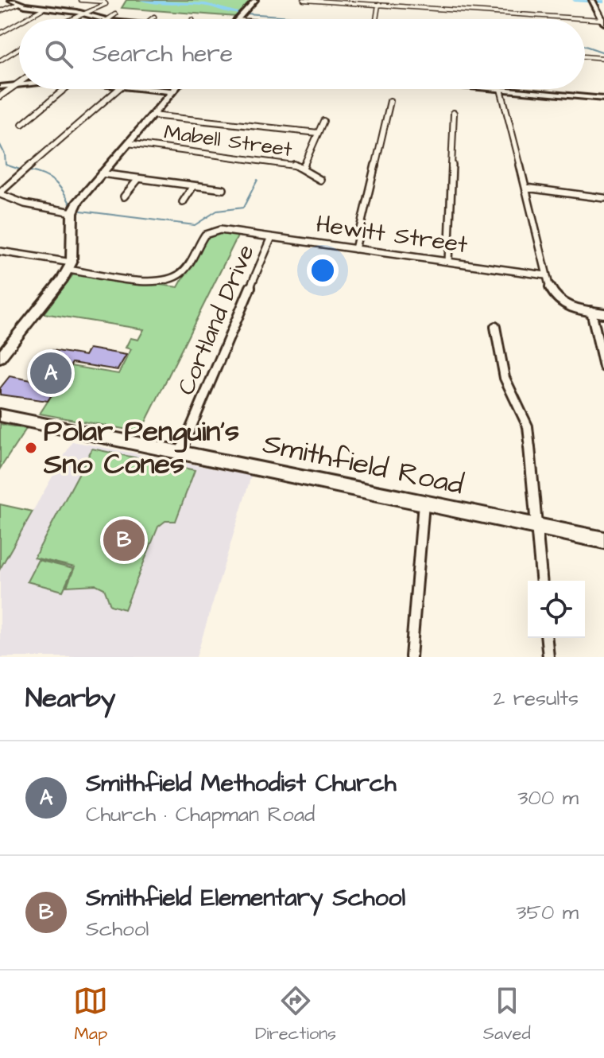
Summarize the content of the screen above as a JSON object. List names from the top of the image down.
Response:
{
  "streets": {
    "street": [
      "Mabell Street",
      "Hewitt Street",
      "Cortland Drive",
      "Smithfield Road"
    ]
  },
  "crossings": [
    ["Hewitt Street", "Cortland Drive"],
    ["Cortland Drive", "Smithfield Road"]
  ],
  "places": ["Polar Penguin’s Sno Cones"],
  "page": {
    "search": "Search here",
    "pins": ["A", "B"],
    "heading": ["Nearby", "2 results"],
    "list": [
      {
        "mark": "A",
        "name": "Smithfield Methodist Church",
        "note": "Church · Chapman Road",
        "value": "300 m"
      },
      {
        "mark": "B",
        "name": "Smithfield Elementary School",
        "note": "School",
        "value": "350 m"
      }
    ],
    "nav": ["Map", "Directions", "Saved"]
  }
}
